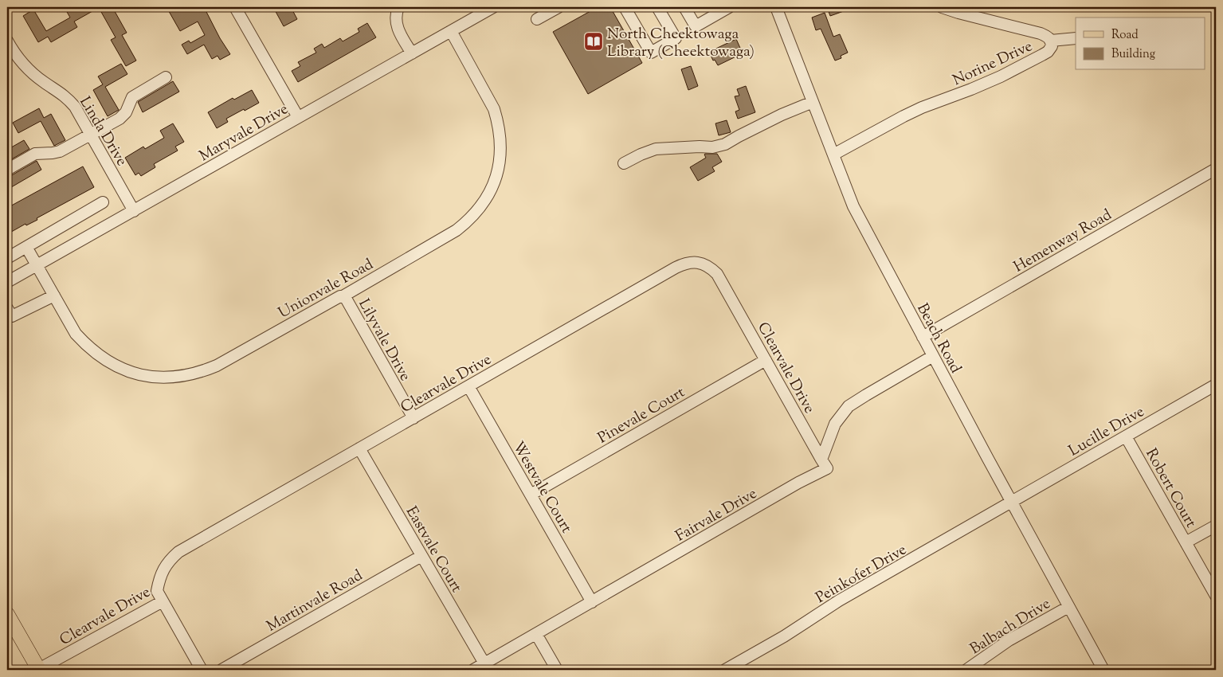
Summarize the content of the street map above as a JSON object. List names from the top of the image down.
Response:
{
  "streets": {
    "street": [
      "Norine Drive",
      "Linda Drive",
      "Maryvale Drive",
      "Hemenway Road",
      "Unionvale Road",
      "Beach Road",
      "Lilyvale Drive",
      "Clearvale Drive",
      "Pinevale Court",
      "Lucille Drive",
      "Westvale Court",
      "Robert Court",
      "Fairvale Drive",
      "Eastvale Court",
      "Peinkofer Drive",
      "Martinvale Road",
      "Balbach Drive"
    ]
  },
  "crossings": [
    ["Norine Drive", "Beach Road"],
    ["Linda Drive", "Maryvale Drive"],
    ["Maryvale Drive", "Unionvale Road"],
    ["Hemenway Road", "Beach Road"],
    ["Unionvale Road", "Lilyvale Drive"],
    ["Beach Road", "Lucille Drive"],
    ["Beach Road", "Fairvale Drive"],
    ["Beach Road", "Peinkofer Drive"],
    ["Beach Road", "Balbach Drive"],
    ["Lilyvale Drive", "Clearvale Drive"],
    ["Clearvale Drive", "Pinevale Court"],
    ["Clearvale Drive", "Westvale Court"],
    ["Clearvale Drive", "Fairvale Drive"],
    ["Clearvale Drive", "Eastvale Court"],
    ["Pinevale Court", "Westvale Court"],
    ["Lucille Drive", "Robert Court"],
    ["Lucille Drive", "Peinkofer Drive"],
    ["Westvale Court", "Fairvale Drive"],
    ["Fairvale Drive", "Eastvale Court"],
    ["Eastvale Court", "Martinvale Road"]
  ],
  "places": {
    "library": ["North Cheektowaga Library (Cheektowaga)"]
  },
  "legend": ["Road", "Building"]
}
